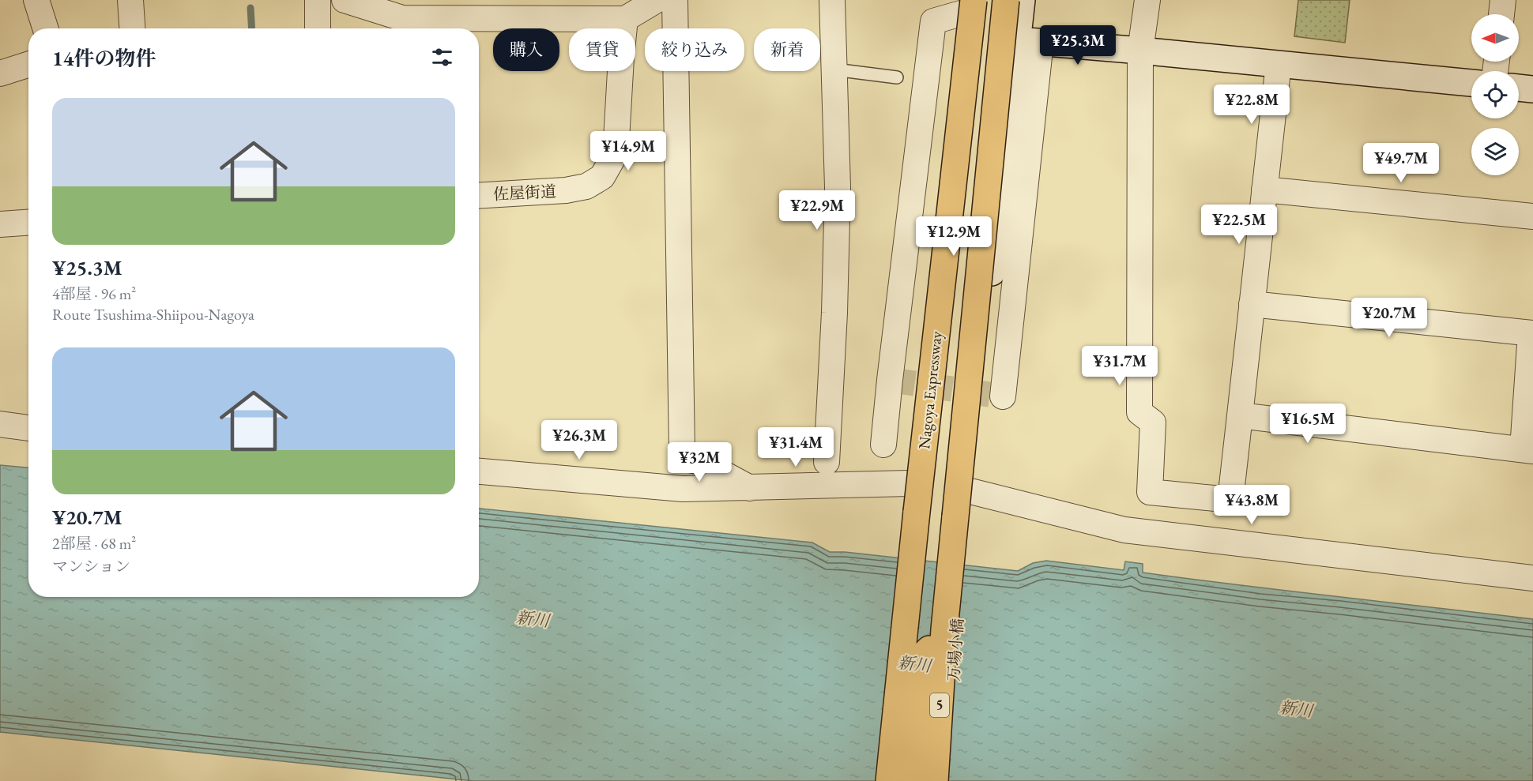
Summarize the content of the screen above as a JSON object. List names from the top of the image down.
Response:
{
  "streets": {
    "highway": ["Nagoya Expressway", "5"],
    "main road": ["万場小橋"],
    "street": ["佐屋街道"]
  },
  "water": ["新川"],
  "north": "left",
  "page": {
    "price": [
      "¥25.3M",
      "¥22.8M",
      "¥14.9M",
      "¥49.7M",
      "¥22.9M",
      "¥22.5M",
      "¥12.9M",
      "¥20.7M",
      "¥31.7M",
      "¥16.5M",
      "¥26.3M",
      "¥31.4M",
      "¥32M",
      "¥43.8M"
    ],
    "chip": [
      "購入",
      "賃貸",
      "絞り込み",
      "新着"
    ],
    "heading": "14件の物件",
    "list": [
      {
        "name": "¥25.3M",
        "note": "4部屋 · 96 m² · Route Tsushima-Shiipou-Nagoya"
      },
      {
        "name": "¥20.7M",
        "note": "2部屋 · 68 m² · マンション"
      }
    ]
  }
}
